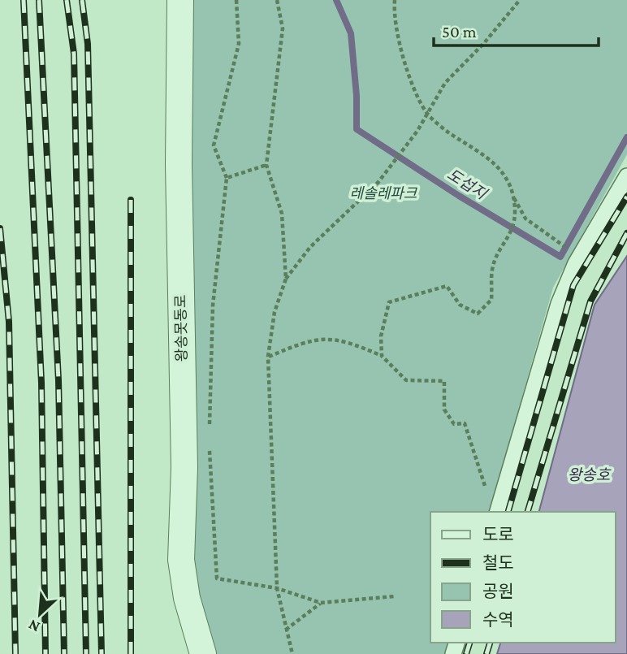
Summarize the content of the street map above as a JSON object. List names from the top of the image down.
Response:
{
  "streets": {
    "street": ["왕송못동로"]
  },
  "water": ["도섭지", "왕송호"],
  "parks": ["레솔레파크"],
  "legend": [
    "도로",
    "철도",
    "공원",
    "수역"
  ],
  "scale_bar": "50 m",
  "north": "bottom left"
}
